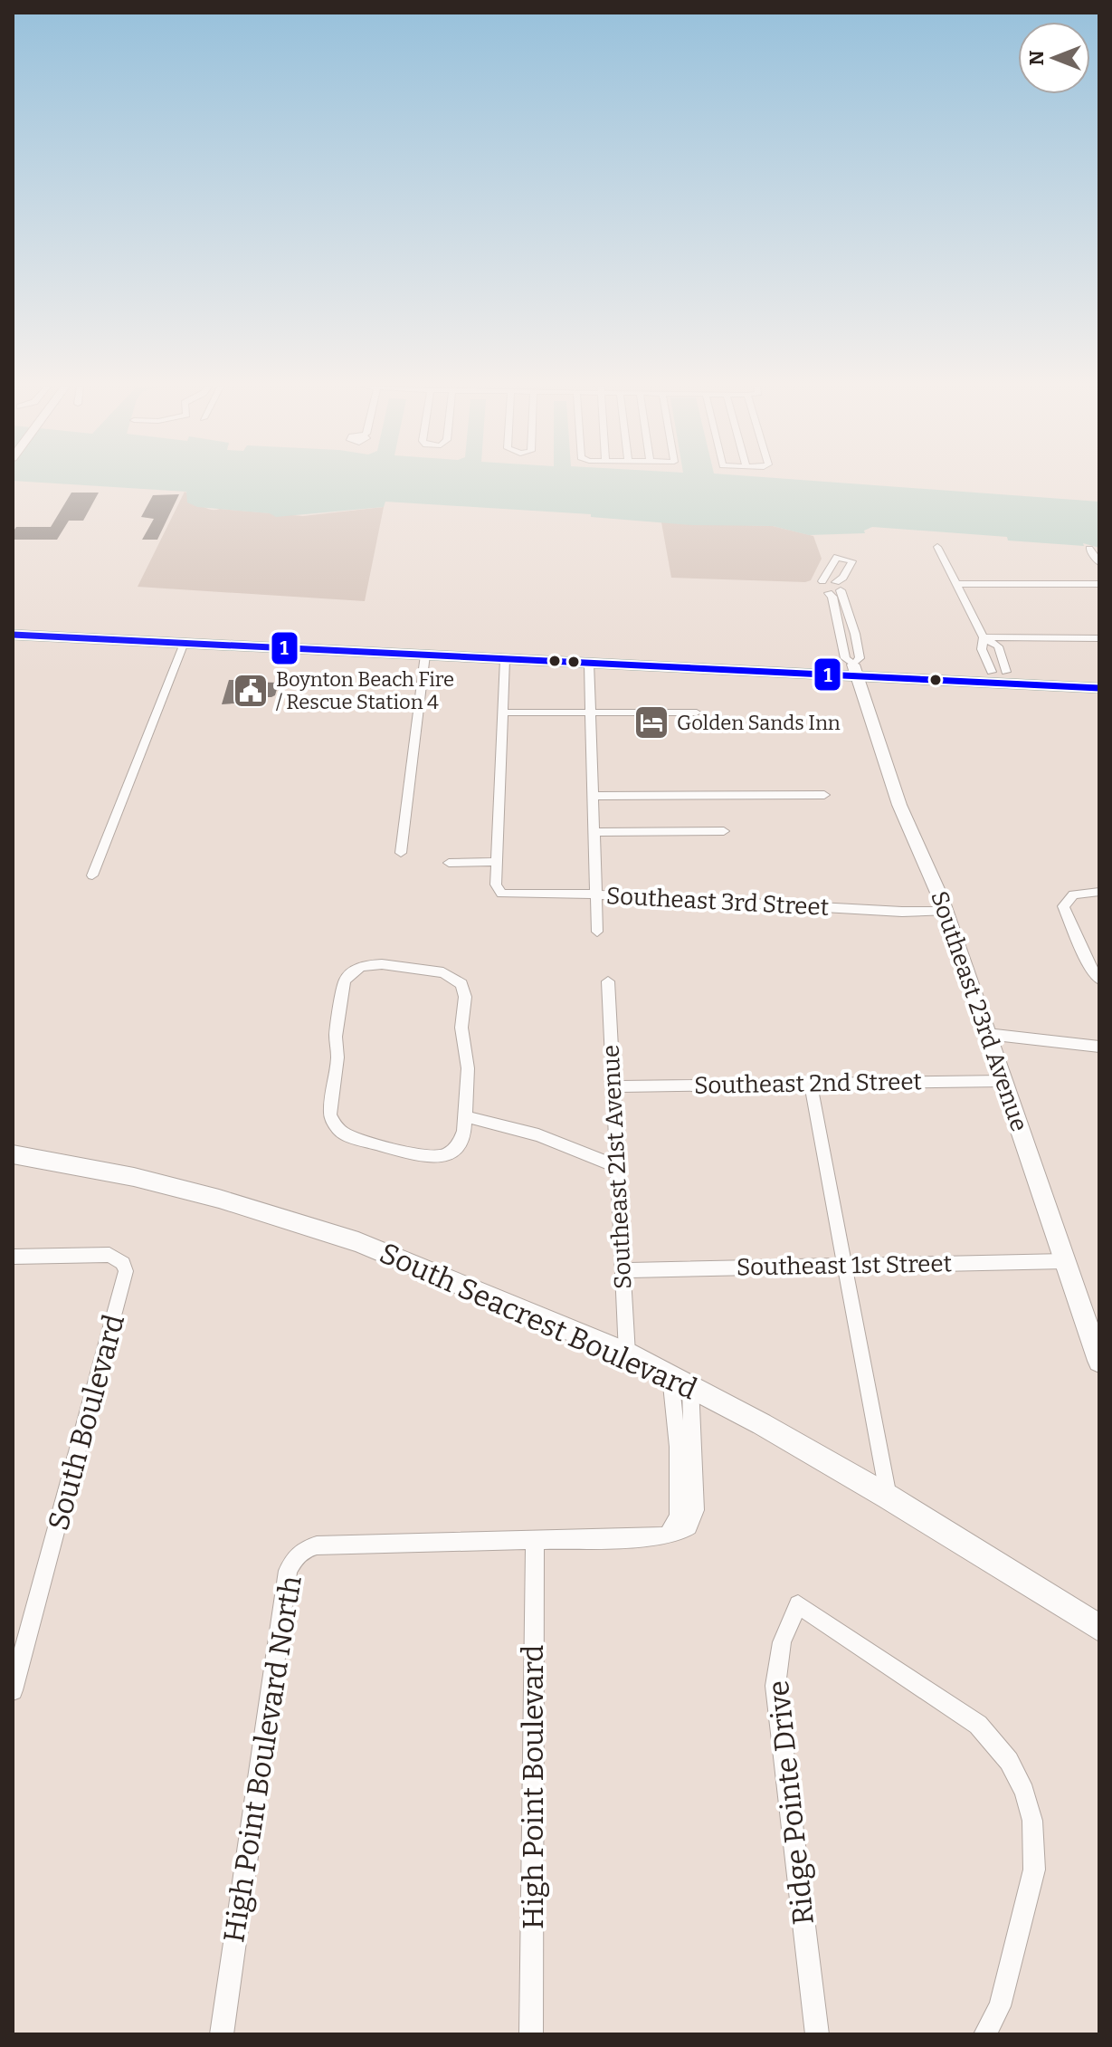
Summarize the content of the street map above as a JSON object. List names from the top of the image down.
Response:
{
  "streets": {
    "street": [
      "Southeast 3rd Street",
      "Southeast 23rd Avenue",
      "Southeast 2nd Street",
      "Southeast 21st Avenue",
      "Southeast 1st Street",
      "South Seacrest Boulevard",
      "South Boulevard",
      "High Point Boulevard North",
      "High Point Boulevard",
      "Ridge Pointe Drive"
    ]
  },
  "crossings": [
    ["Southeast 3rd Street", "Southeast 23rd Avenue"],
    ["Southeast 23rd Avenue", "Southeast 2nd Street"],
    ["Southeast 23rd Avenue", "Southeast 1st Street"],
    ["Southeast 2nd Street", "Southeast 21st Avenue"],
    ["Southeast 21st Avenue", "Southeast 1st Street"],
    ["Southeast 21st Avenue", "South Seacrest Boulevard"],
    ["South Seacrest Boulevard", "High Point Boulevard North"],
    ["High Point Boulevard North", "High Point Boulevard"]
  ],
  "places": {
    "public building": ["Boynton Beach Fire / Rescue Station 4"],
    "hotel": ["Golden Sands Inn"]
  },
  "lines": ["transit line 1"],
  "north": "left"
}
